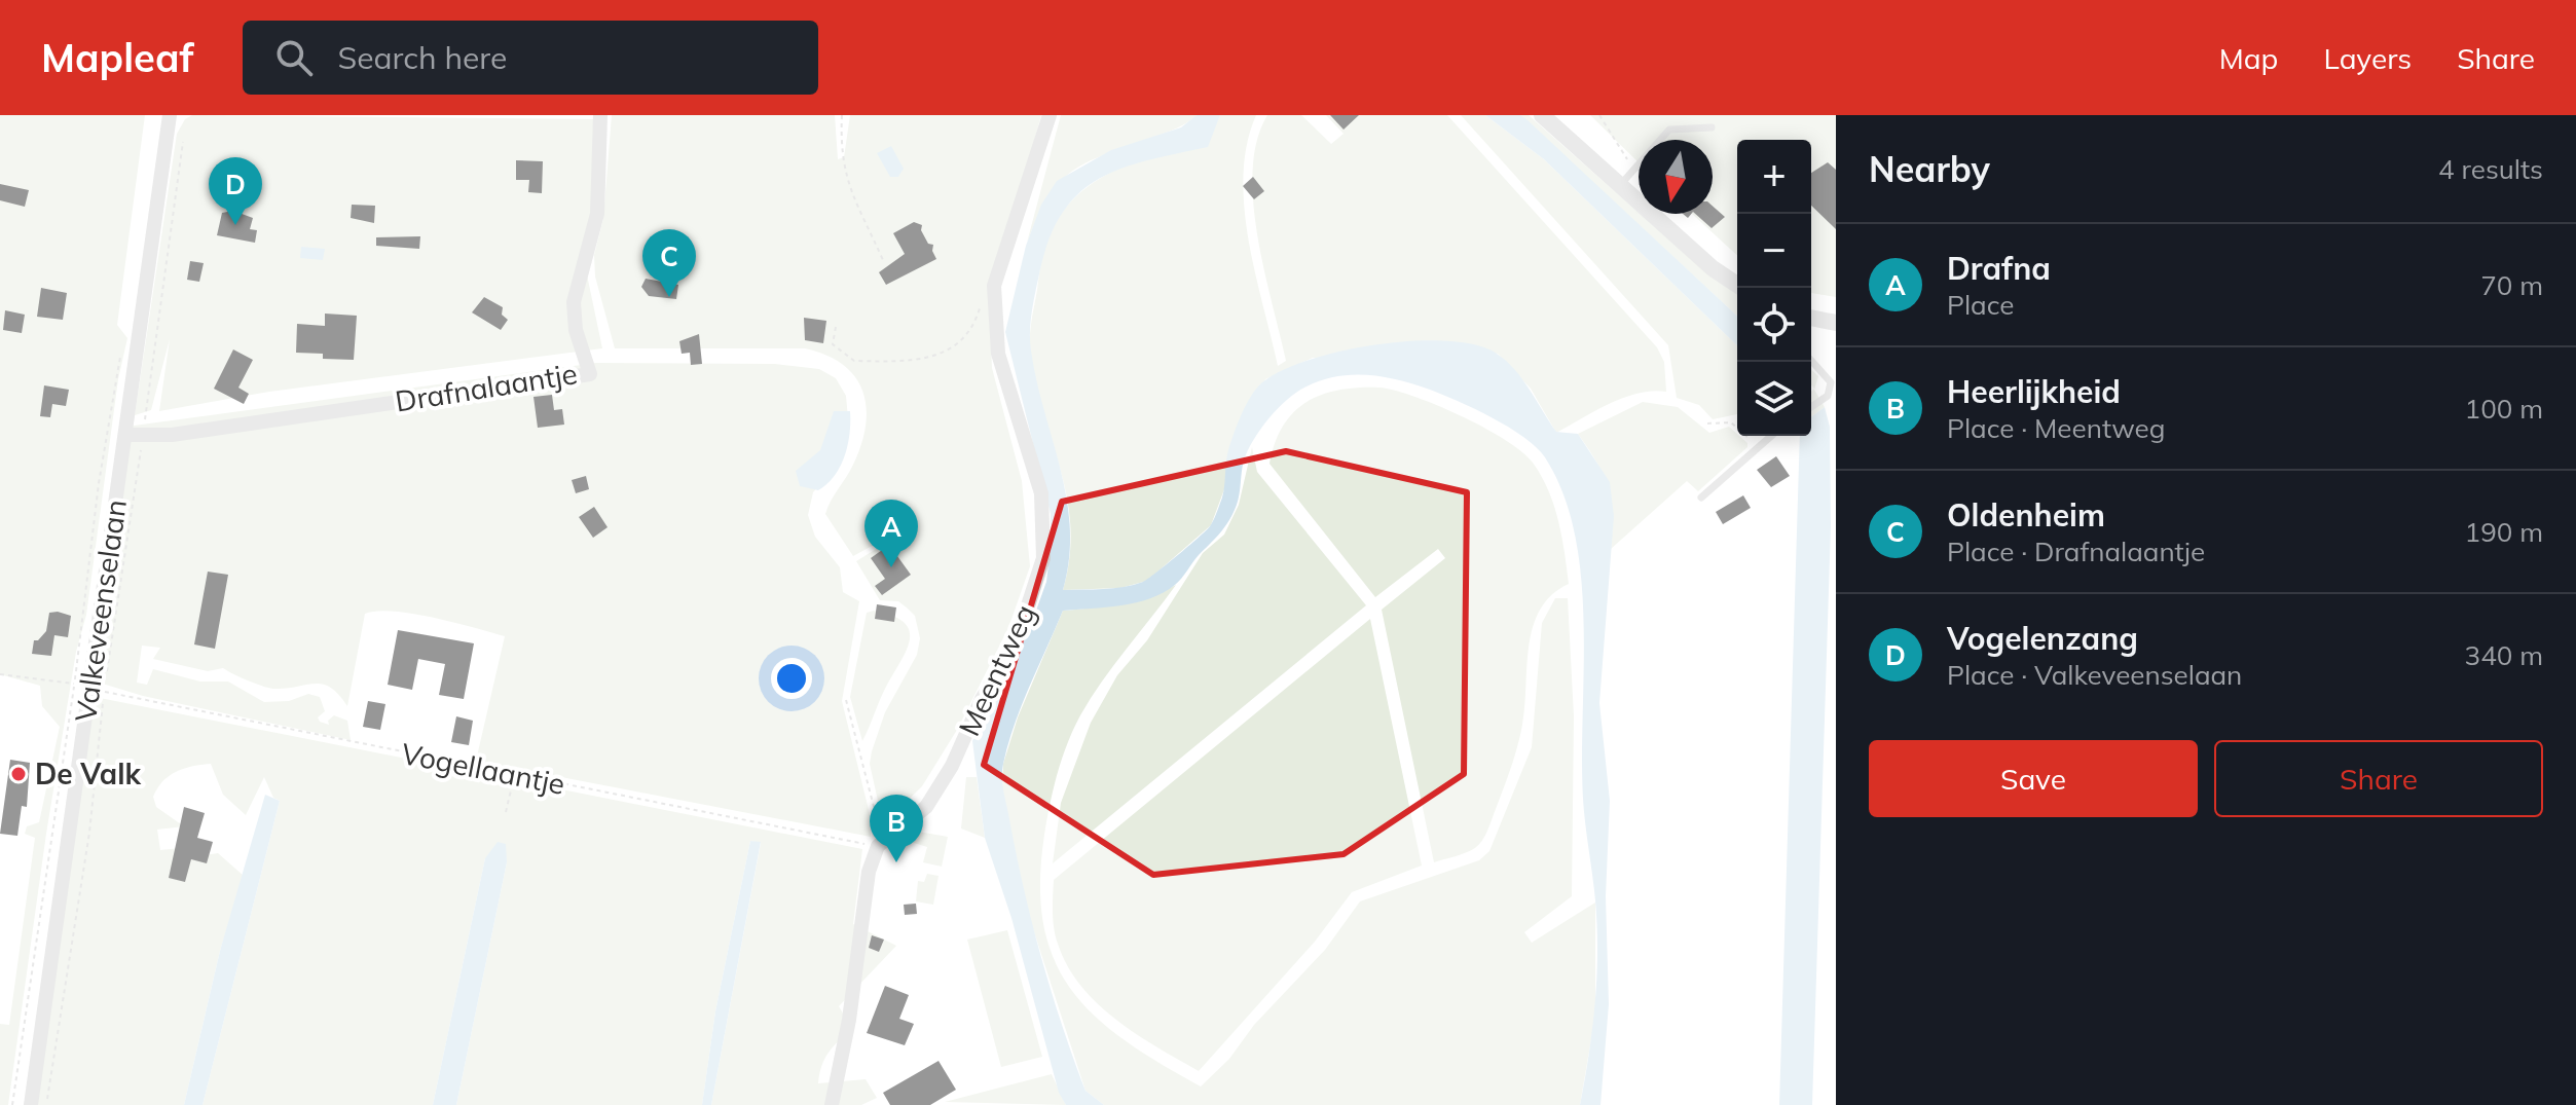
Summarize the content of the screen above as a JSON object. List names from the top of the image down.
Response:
{
  "streets": {
    "street": ["Drafnalaantje", "Valkeveenselaan", "Meentweg"],
    "path": ["Vogellaantje"]
  },
  "crossings": [
    ["Drafnalaantje", "Valkeveenselaan"],
    ["Valkeveenselaan", "Vogellaantje"],
    ["Meentweg", "Vogellaantje"]
  ],
  "places": ["De Valk"],
  "north": "bottom",
  "page": {
    "header": "Mapleaf",
    "search": "Search here",
    "nav": ["Map", "Layers", "Share"],
    "heading": ["Nearby", "4 results"],
    "map_buttons": ["+", "−"],
    "pins": [
      "D",
      "C",
      "A",
      "B"
    ],
    "list": [
      {
        "mark": "A",
        "name": "Drafna",
        "note": "Place",
        "value": "70 m"
      },
      {
        "mark": "B",
        "name": "Heerlijkheid",
        "note": "Place · Meentweg",
        "value": "100 m"
      },
      {
        "mark": "C",
        "name": "Oldenheim",
        "note": "Place · Drafnalaantje",
        "value": "190 m"
      },
      {
        "mark": "D",
        "name": "Vogelenzang",
        "note": "Place · Valkeveenselaan",
        "value": "340 m"
      }
    ],
    "buttons": ["Save", "Share"]
  }
}
